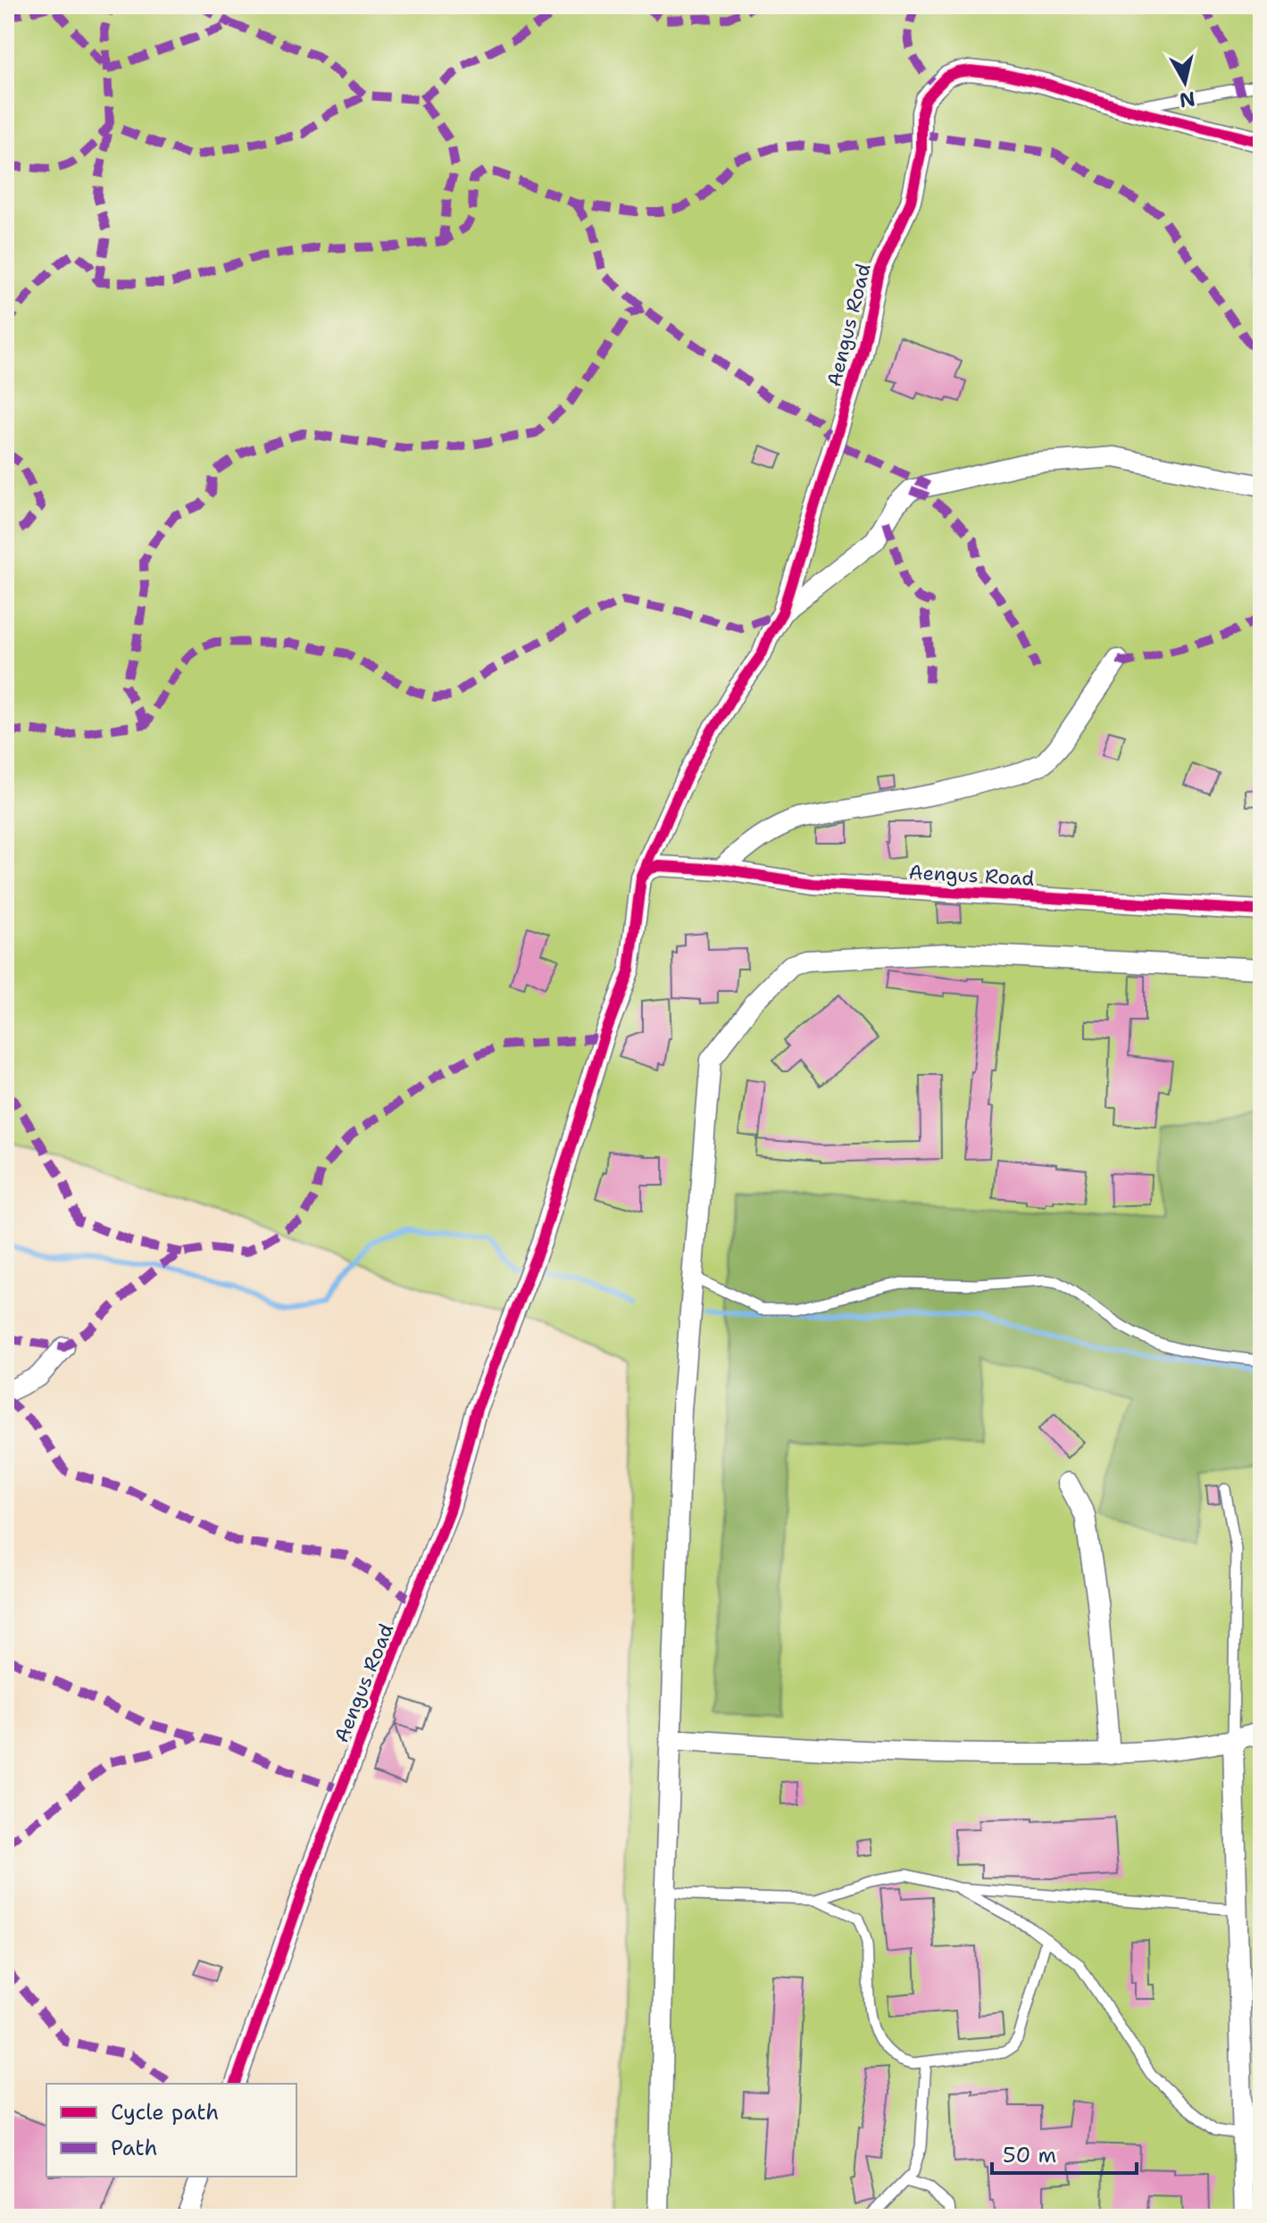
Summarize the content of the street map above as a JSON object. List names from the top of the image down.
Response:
{
  "streets": {
    "street": ["Aengus Road"]
  },
  "legend": ["Cycle path", "Path"],
  "scale_bar": "50 m",
  "north": "bottom"
}
